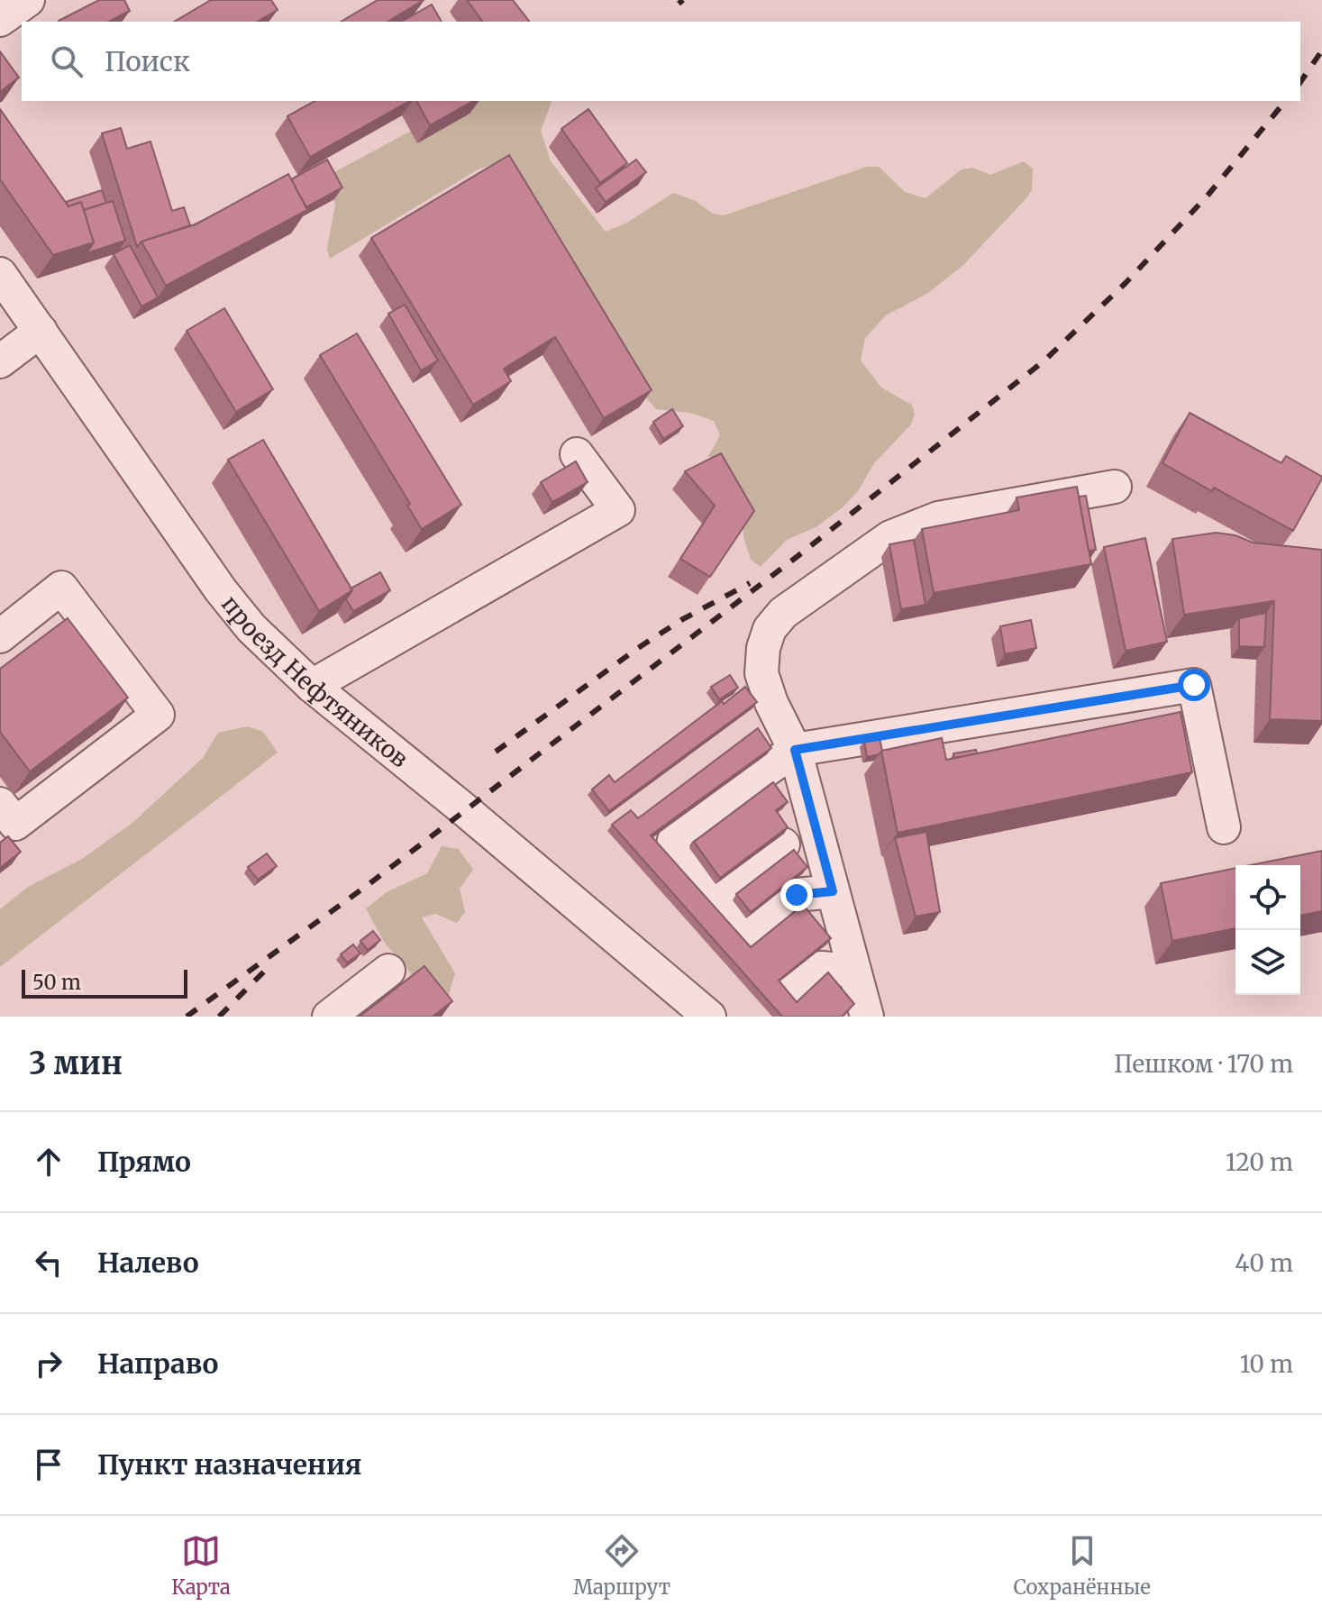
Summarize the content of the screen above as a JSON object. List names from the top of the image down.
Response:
{
  "streets": {
    "street": ["проезд Нефтяников"]
  },
  "scale_bar": "50 m",
  "page": {
    "search": "Поиск",
    "scale": "50 m",
    "heading": ["3 мин", "Пешком · 170 m"],
    "list": [
      ["Прямо", "120 m"],
      ["Налево", "40 m"],
      ["Направо", "10 m"],
      "Пункт назначения"
    ],
    "nav": ["Карта", "Маршрут", "Сохранённые"]
  }
}
